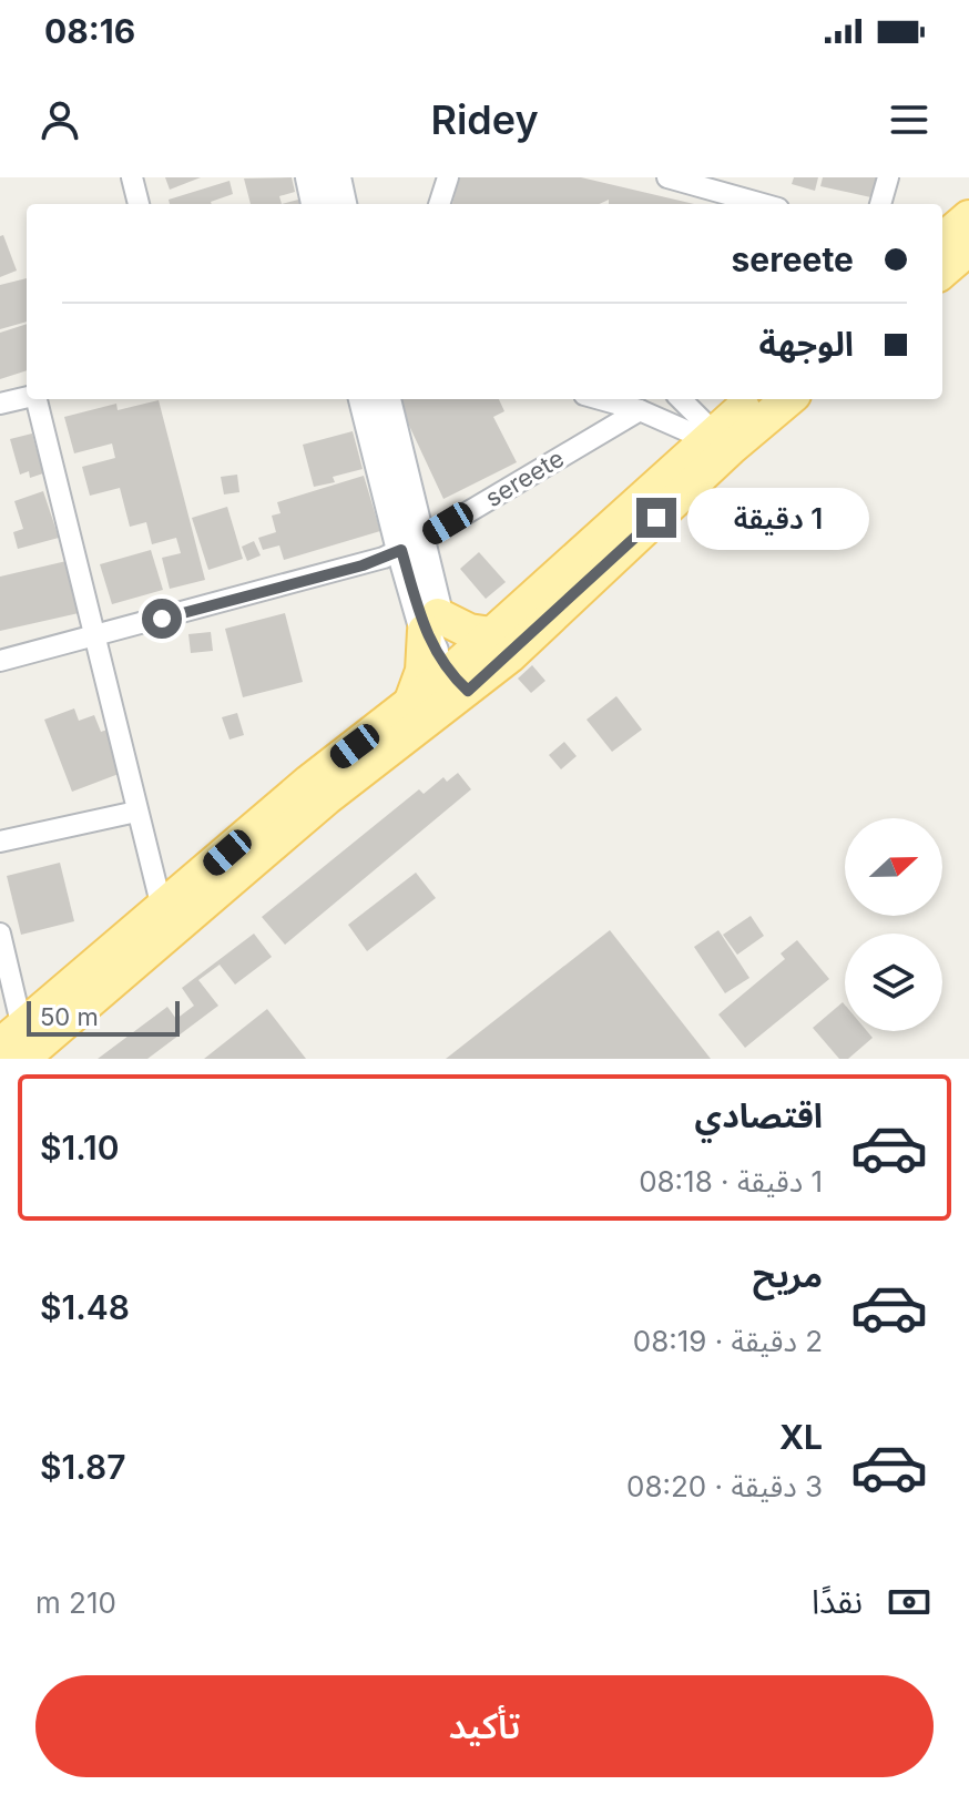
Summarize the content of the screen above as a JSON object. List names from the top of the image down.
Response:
{
  "streets": {
    "street": ["sereete"]
  },
  "scale_bar": "50 m",
  "north": "right",
  "page": {
    "status": "08:16",
    "header": "Ridey",
    "banner": ["sereete", "الوجهة"],
    "bubble": "1 دقيقة",
    "scale": "50 m",
    "list": [
      {
        "name": "اقتصادي",
        "note": "1 دقيقة · 08:18",
        "value": "$1.10"
      },
      {
        "name": "مريح",
        "note": "2 دقيقة · 08:19",
        "value": "$1.48"
      },
      {
        "name": "XL",
        "note": "3 دقيقة · 08:20",
        "value": "$1.87"
      }
    ],
    "pay": ["نقدًا", "210 m"],
    "buttons": "تأكيد"
  }
}
